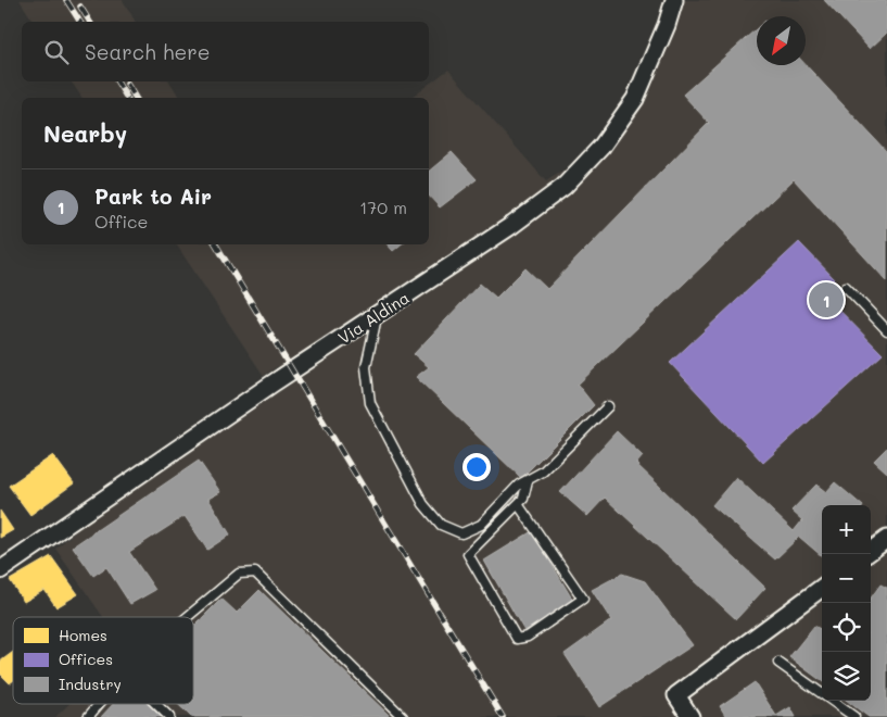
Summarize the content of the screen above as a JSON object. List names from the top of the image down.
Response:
{
  "streets": {
    "street": ["Via Aldina"]
  },
  "legend": ["Homes", "Offices", "Industry"],
  "north": "bottom left",
  "page": {
    "search": "Search here",
    "heading": "Nearby",
    "list": [
      {
        "mark": "1",
        "name": "Park to Air",
        "note": "Office",
        "value": "170 m"
      }
    ],
    "pins": "1",
    "map_buttons": ["+", "−"]
  }
}
